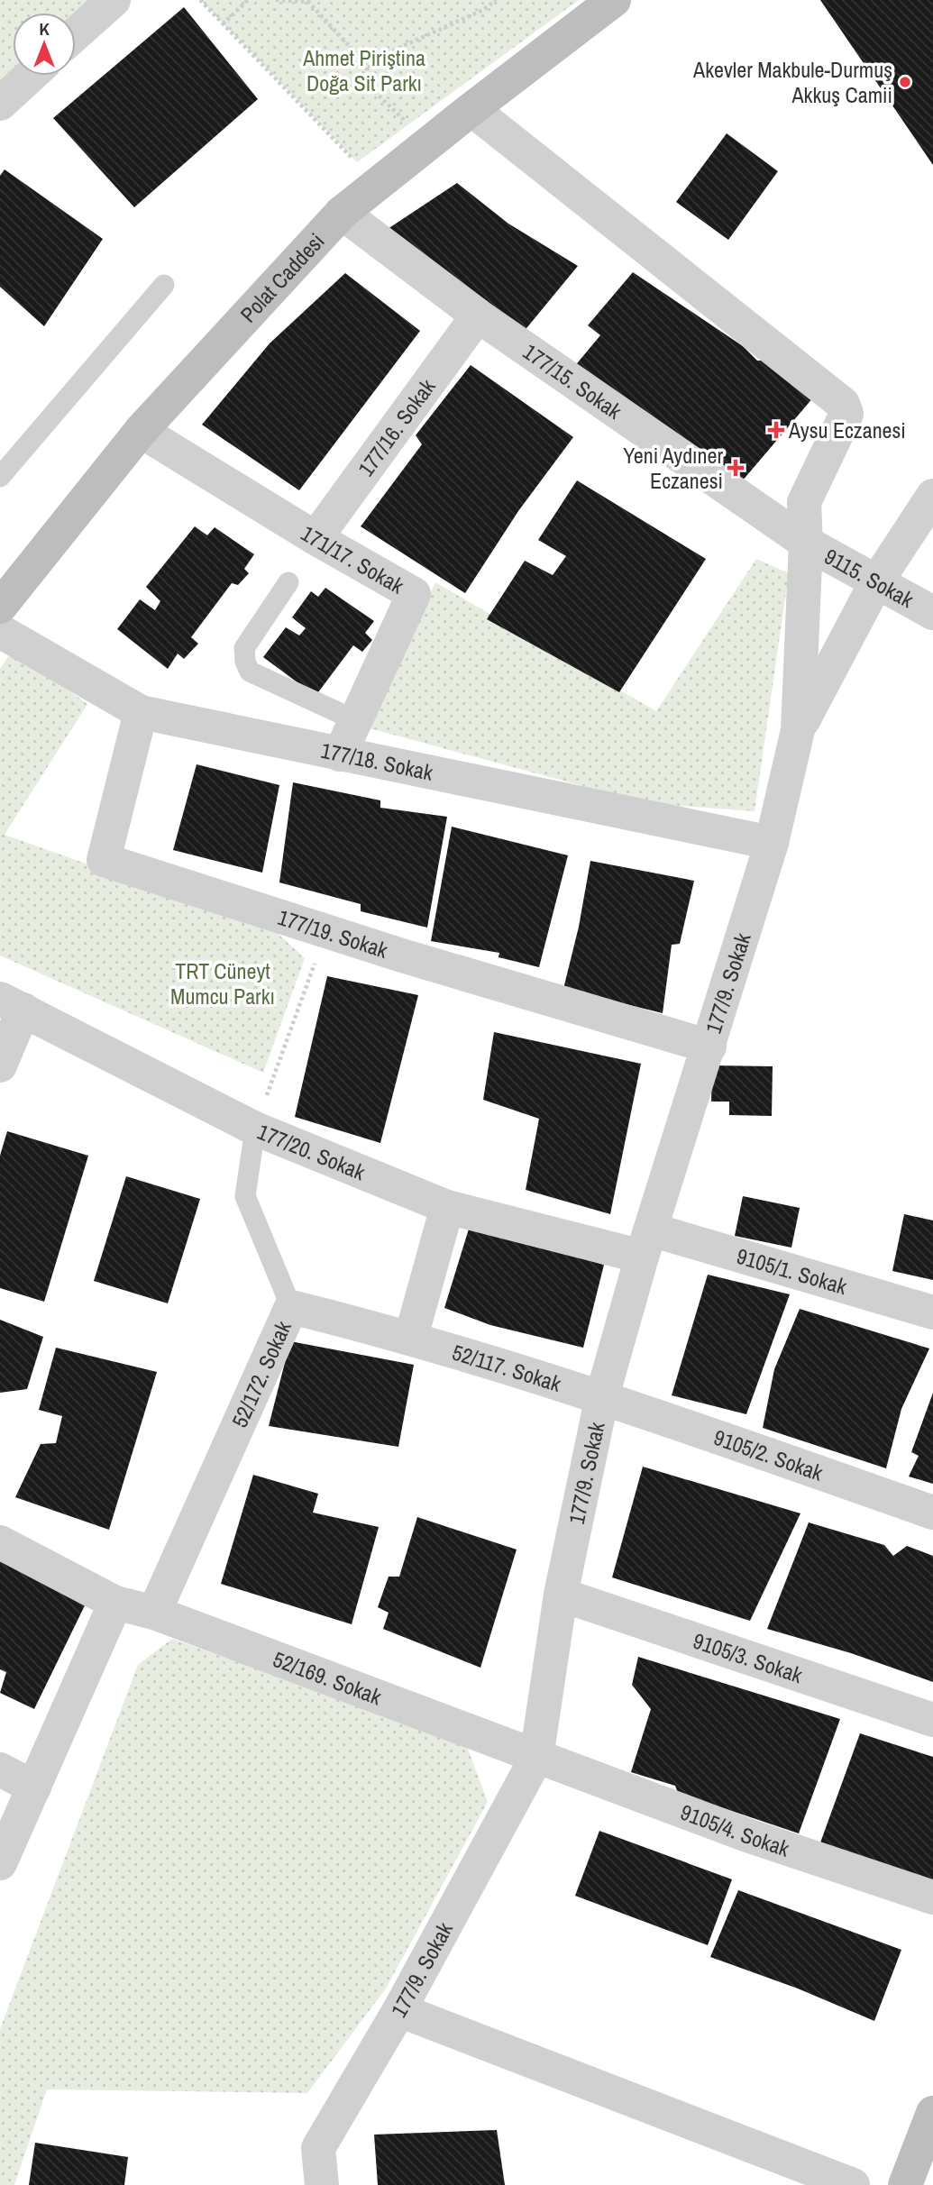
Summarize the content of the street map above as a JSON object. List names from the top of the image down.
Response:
{
  "streets": {
    "main road": ["Polat Caddesi"],
    "street": [
      "177/15. Sokak",
      "177/16. Sokak",
      "171/17. Sokak",
      "9115. Sokak",
      "177/18. Sokak",
      "177/19. Sokak",
      "177/9. Sokak",
      "177/20. Sokak",
      "9105/1. Sokak",
      "52/117. Sokak",
      "52/172. Sokak",
      "9105/2. Sokak",
      "9105/3. Sokak",
      "52/169. Sokak",
      "9105/4. Sokak"
    ]
  },
  "crossings": [
    ["Polat Caddesi", "177/15. Sokak"],
    ["Polat Caddesi", "171/17. Sokak"],
    ["Polat Caddesi", "177/9. Sokak"],
    ["177/15. Sokak", "177/16. Sokak"],
    ["177/15. Sokak", "9115. Sokak"],
    ["177/15. Sokak", "177/9. Sokak"],
    ["177/16. Sokak", "171/17. Sokak"],
    ["171/17. Sokak", "177/18. Sokak"],
    ["9115. Sokak", "177/9. Sokak"],
    ["177/18. Sokak", "177/19. Sokak"],
    ["177/18. Sokak", "177/9. Sokak"],
    ["177/19. Sokak", "177/9. Sokak"],
    ["177/9. Sokak", "177/20. Sokak"],
    ["177/9. Sokak", "9105/1. Sokak"],
    ["177/9. Sokak", "52/117. Sokak"],
    ["177/9. Sokak", "9105/2. Sokak"],
    ["177/9. Sokak", "9105/3. Sokak"],
    ["177/9. Sokak", "52/169. Sokak"],
    ["177/9. Sokak", "9105/4. Sokak"],
    ["177/20. Sokak", "9105/1. Sokak"],
    ["177/20. Sokak", "52/172. Sokak"],
    ["52/117. Sokak", "52/172. Sokak"],
    ["52/117. Sokak", "9105/2. Sokak"],
    ["52/172. Sokak", "52/169. Sokak"],
    ["52/169. Sokak", "9105/4. Sokak"]
  ],
  "parks": ["Ahmet Piriştina Doğa Sit Parkı", "TRT Cüneyt Mumcu Parkı"],
  "places": {
    "other": ["Akevler Makbule-Durmuş Akkuş Camii"],
    "health": ["Aysu Eczanesi", "Yeni Aydıner Eczanesi"]
  },
  "north": "top"
}
